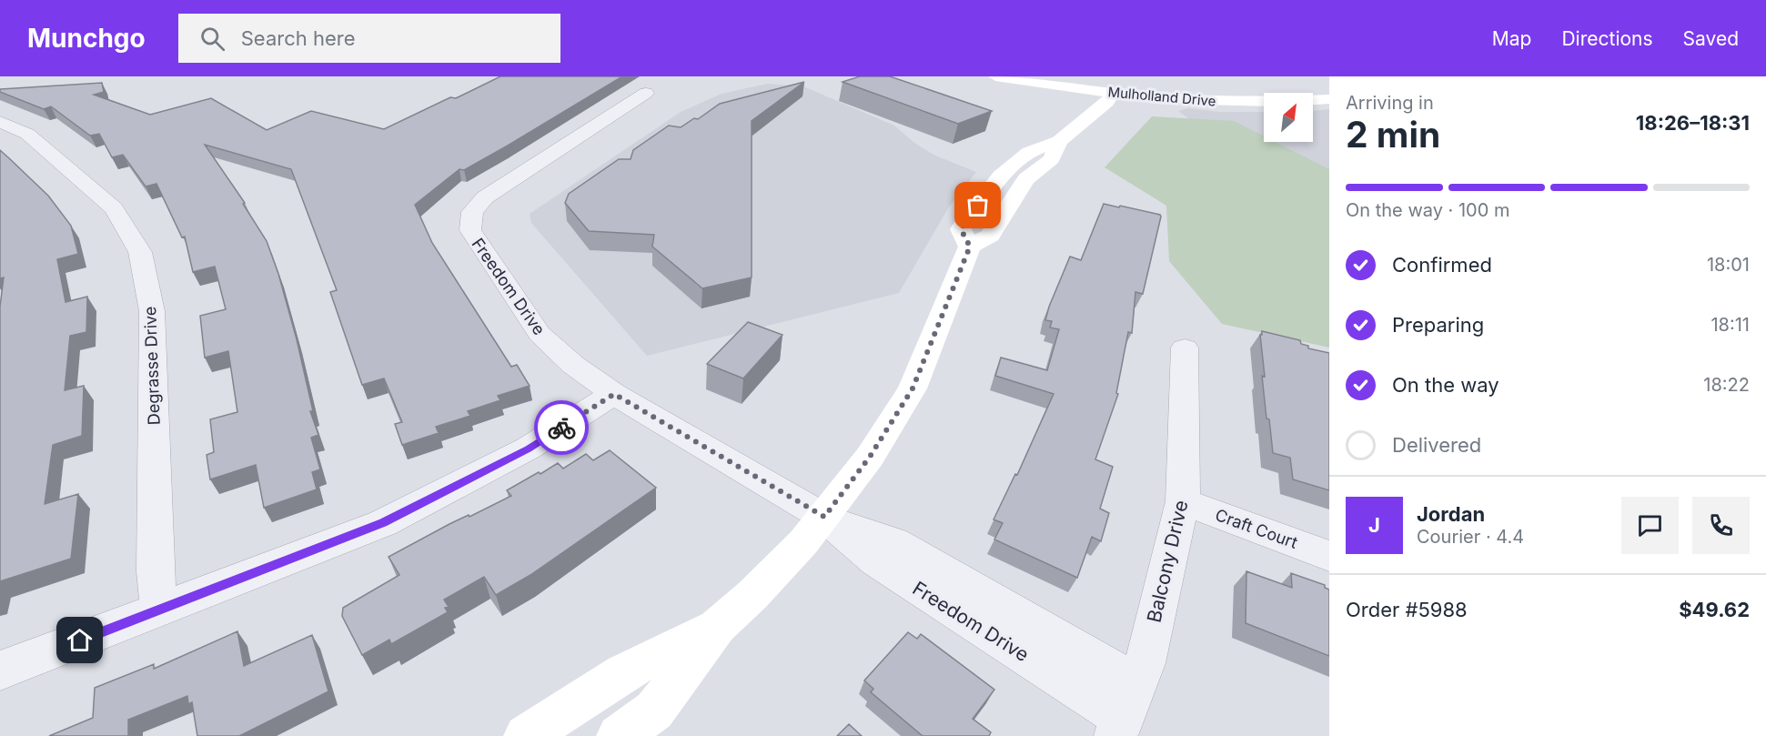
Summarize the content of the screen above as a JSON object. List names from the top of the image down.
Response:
{
  "streets": {
    "main road": ["Mulholland Drive"],
    "street": [
      "Freedom Drive",
      "Degrasse Drive",
      "Craft Court",
      "Balcony Drive"
    ]
  },
  "crossings": [
    ["Freedom Drive", "Balcony Drive"],
    ["Craft Court", "Balcony Drive"]
  ],
  "north": "top right",
  "page": {
    "header": "Munchgo",
    "search": "Search here",
    "nav": ["Map", "Directions", "Saved"],
    "heading": ["2 min", "Arriving in", "18:26–18:31"],
    "panel": [
      "Jordan",
      "Courier · 4.4",
      "Order #5988",
      "$49.62"
    ],
    "bar": "On the way · 100 m",
    "list": [
      ["Confirmed", "18:01"],
      ["Preparing", "18:11"],
      ["On the way", "18:22"],
      "Delivered"
    ],
    "round": "J"
  }
}
